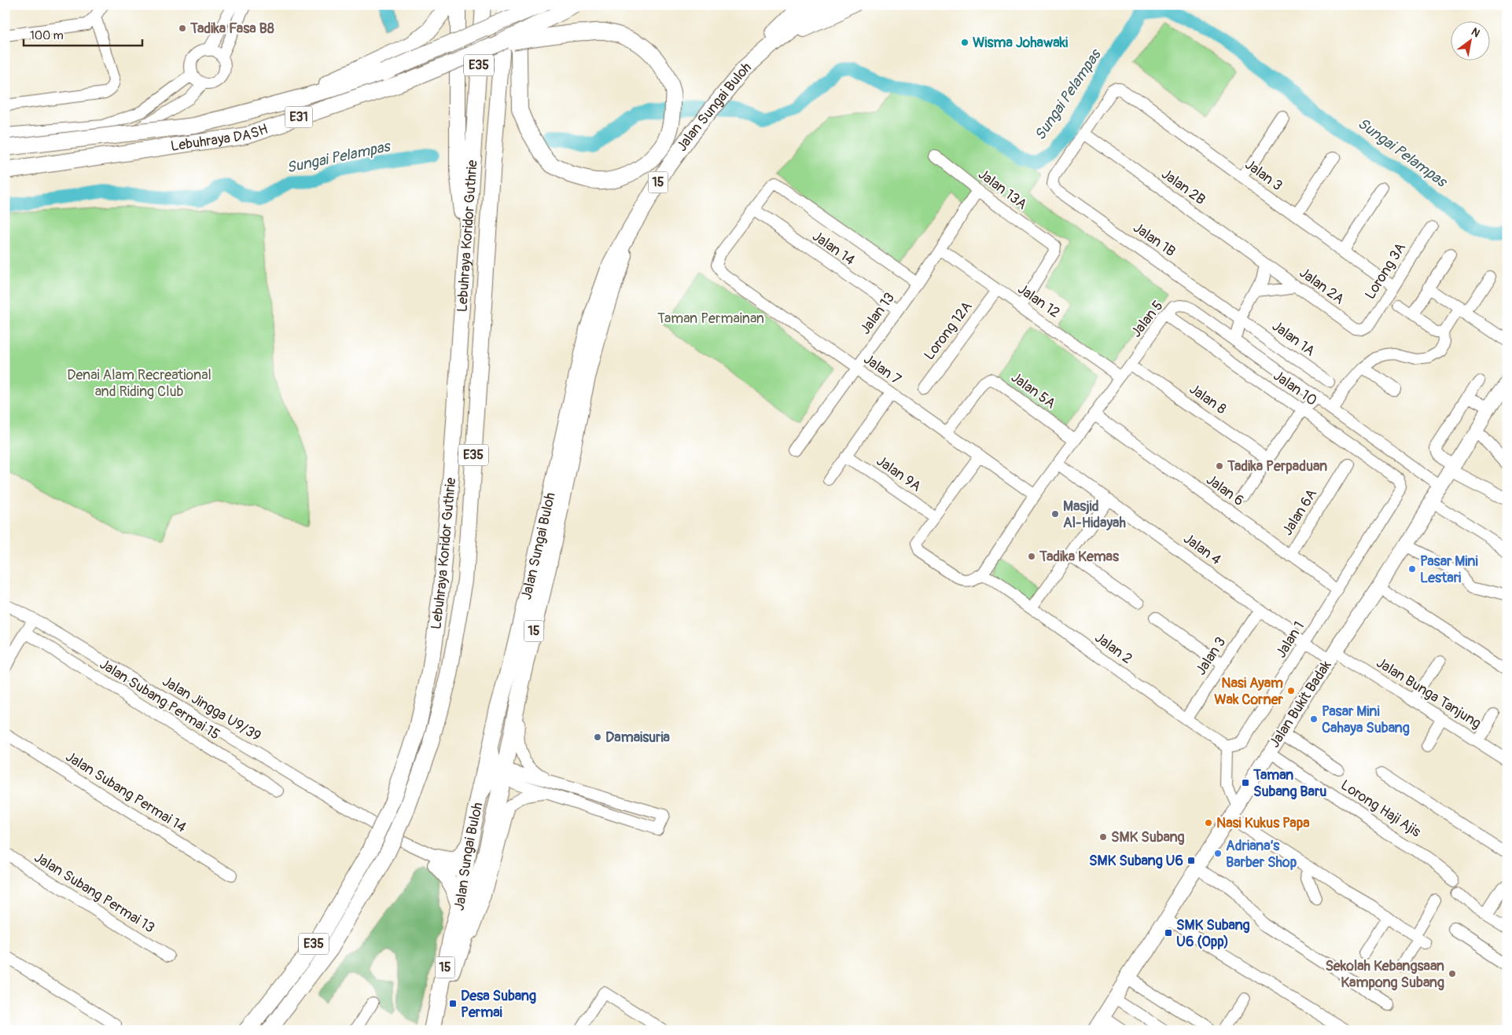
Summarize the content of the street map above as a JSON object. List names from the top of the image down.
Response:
{
  "streets": {
    "highway": [
      "E35",
      "Jalan Sungai Buloh",
      "E31",
      "Lebuhraya DASH",
      "15",
      "Lebuhraya Koridor Guthrie"
    ],
    "main road": ["Jalan Bukit Badak"],
    "street": [
      "Jalan 3",
      "Jalan 2B",
      "Jalan 13A",
      "Jalan 1B",
      "Jalan 14",
      "Lorong 3A",
      "Jalan 2A",
      "Jalan 12",
      "Jalan 13",
      "Jalan 5",
      "Lorong 12A",
      "Jalan 1A",
      "Jalan 7",
      "Jalan 10",
      "Jalan 5A",
      "Jalan 8",
      "Jalan 9A",
      "Jalan 6",
      "Jalan 6A",
      "Jalan 4",
      "Jalan 1",
      "Jalan 2",
      "Jalan Bunga Tanjung",
      "Jalan Subang Permai 15",
      "Jalan Jingga U9/39",
      "Jalan Subang Permai 14",
      "Lorong Haji Ajis",
      "Jalan Subang Permai 13"
    ]
  },
  "crossings": [
    ["Jalan Sungai Buloh", "Jalan Jingga U9/39"],
    ["Jalan 3", "Jalan 2B"],
    ["Jalan 3", "Jalan 1B"],
    ["Jalan 3", "Lorong 3A"],
    ["Jalan 3", "Jalan 4"],
    ["Jalan 3", "Jalan 2"],
    ["Jalan 2B", "Jalan 1B"],
    ["Jalan 2B", "Jalan 2A"],
    ["Jalan 13A", "Jalan 12"],
    ["Jalan 13A", "Jalan 13"],
    ["Jalan 1B", "Jalan 1A"],
    ["Jalan 14", "Jalan 13"],
    ["Jalan 14", "Jalan 7"],
    ["Lorong 3A", "Jalan 2A"],
    ["Jalan 12", "Jalan 13"],
    ["Jalan 12", "Jalan 5"],
    ["Jalan 12", "Lorong 12A"],
    ["Jalan 13", "Jalan 7"],
    ["Jalan 5", "Jalan 7"],
    ["Jalan 5", "Jalan 10"],
    ["Jalan 5", "Jalan 5A"],
    ["Jalan 5", "Jalan 8"],
    ["Jalan 5", "Jalan 6"],
    ["Jalan 5", "Jalan 4"],
    ["Jalan 5", "Jalan 2"],
    ["Jalan 5", "Jalan Bukit Badak"],
    ["Jalan 7", "Jalan 5A"],
    ["Jalan 10", "Jalan 1"],
    ["Jalan 6", "Jalan 6A"],
    ["Jalan 6", "Jalan 1"],
    ["Jalan 4", "Jalan 1"],
    ["Jalan 4", "Jalan Bunga Tanjung"],
    ["Jalan 4", "Jalan Bukit Badak"],
    ["Jalan 1", "Jalan 2"],
    ["Jalan Bunga Tanjung", "Jalan Bukit Badak"],
    ["Jalan Bukit Badak", "Lorong Haji Ajis"]
  ],
  "water": ["Sungai Pelampas"],
  "parks": ["Taman Permainan", "Denai Alam Recreational and Riding Club"],
  "places": {
    "other": [
      "Tadika Fasa B8",
      "Wisma Johawaki",
      "Tadika Perpaduan",
      "Masjid Al-Hidayah",
      "Tadika Kemas",
      "Pasar Mini Lestari",
      "Nasi Ayam Wak Corner",
      "Pasar Mini Cahaya Subang",
      "Damaisuria",
      "Nasi Kukus Papa",
      "SMK Subang",
      "Adriana’s Barber Shop",
      "Sekolah Kebangsaan Kampong Subang"
    ],
    "transit": [
      "Taman Subang Baru",
      "SMK Subang U6",
      "SMK Subang U6 (Opp)",
      "Desa Subang Permai"
    ]
  },
  "scale_bar": "100 m",
  "north": "top right"
}
